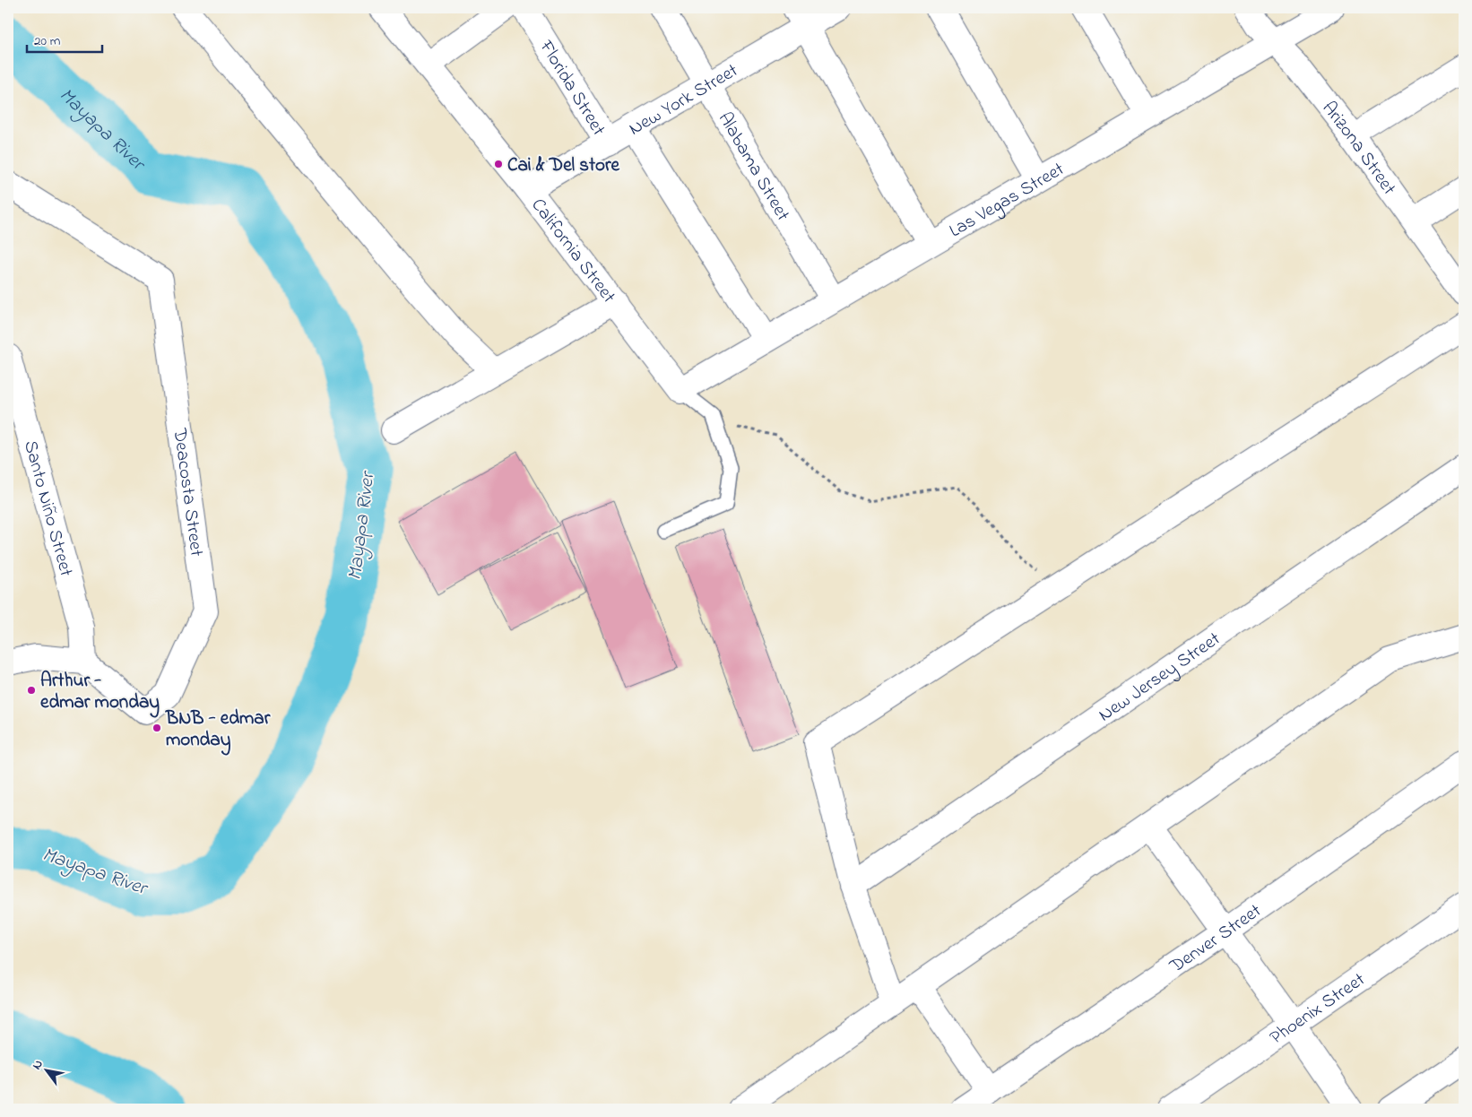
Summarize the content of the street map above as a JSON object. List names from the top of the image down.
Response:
{
  "streets": {
    "street": [
      "Florida Street",
      "New York Street",
      "Arizona Street",
      "Alabama Street",
      "Las Vegas Street",
      "California Street",
      "Deacosta Street",
      "Santo Niño Street",
      "New Jersey Street",
      "Denver Street",
      "Phoenix Street"
    ]
  },
  "crossings": [
    ["Florida Street", "New York Street"],
    ["New York Street", "Alabama Street"],
    ["New York Street", "California Street"],
    ["Arizona Street", "Las Vegas Street"],
    ["Alabama Street", "Las Vegas Street"],
    ["Las Vegas Street", "California Street"],
    ["Deacosta Street", "Santo Niño Street"]
  ],
  "water": ["Mayapa River"],
  "places": ["Cai & Del store", "Arthur - edmar monday", "BNB - edmar monday"],
  "scale_bar": "20 m",
  "north": "top left"
}
